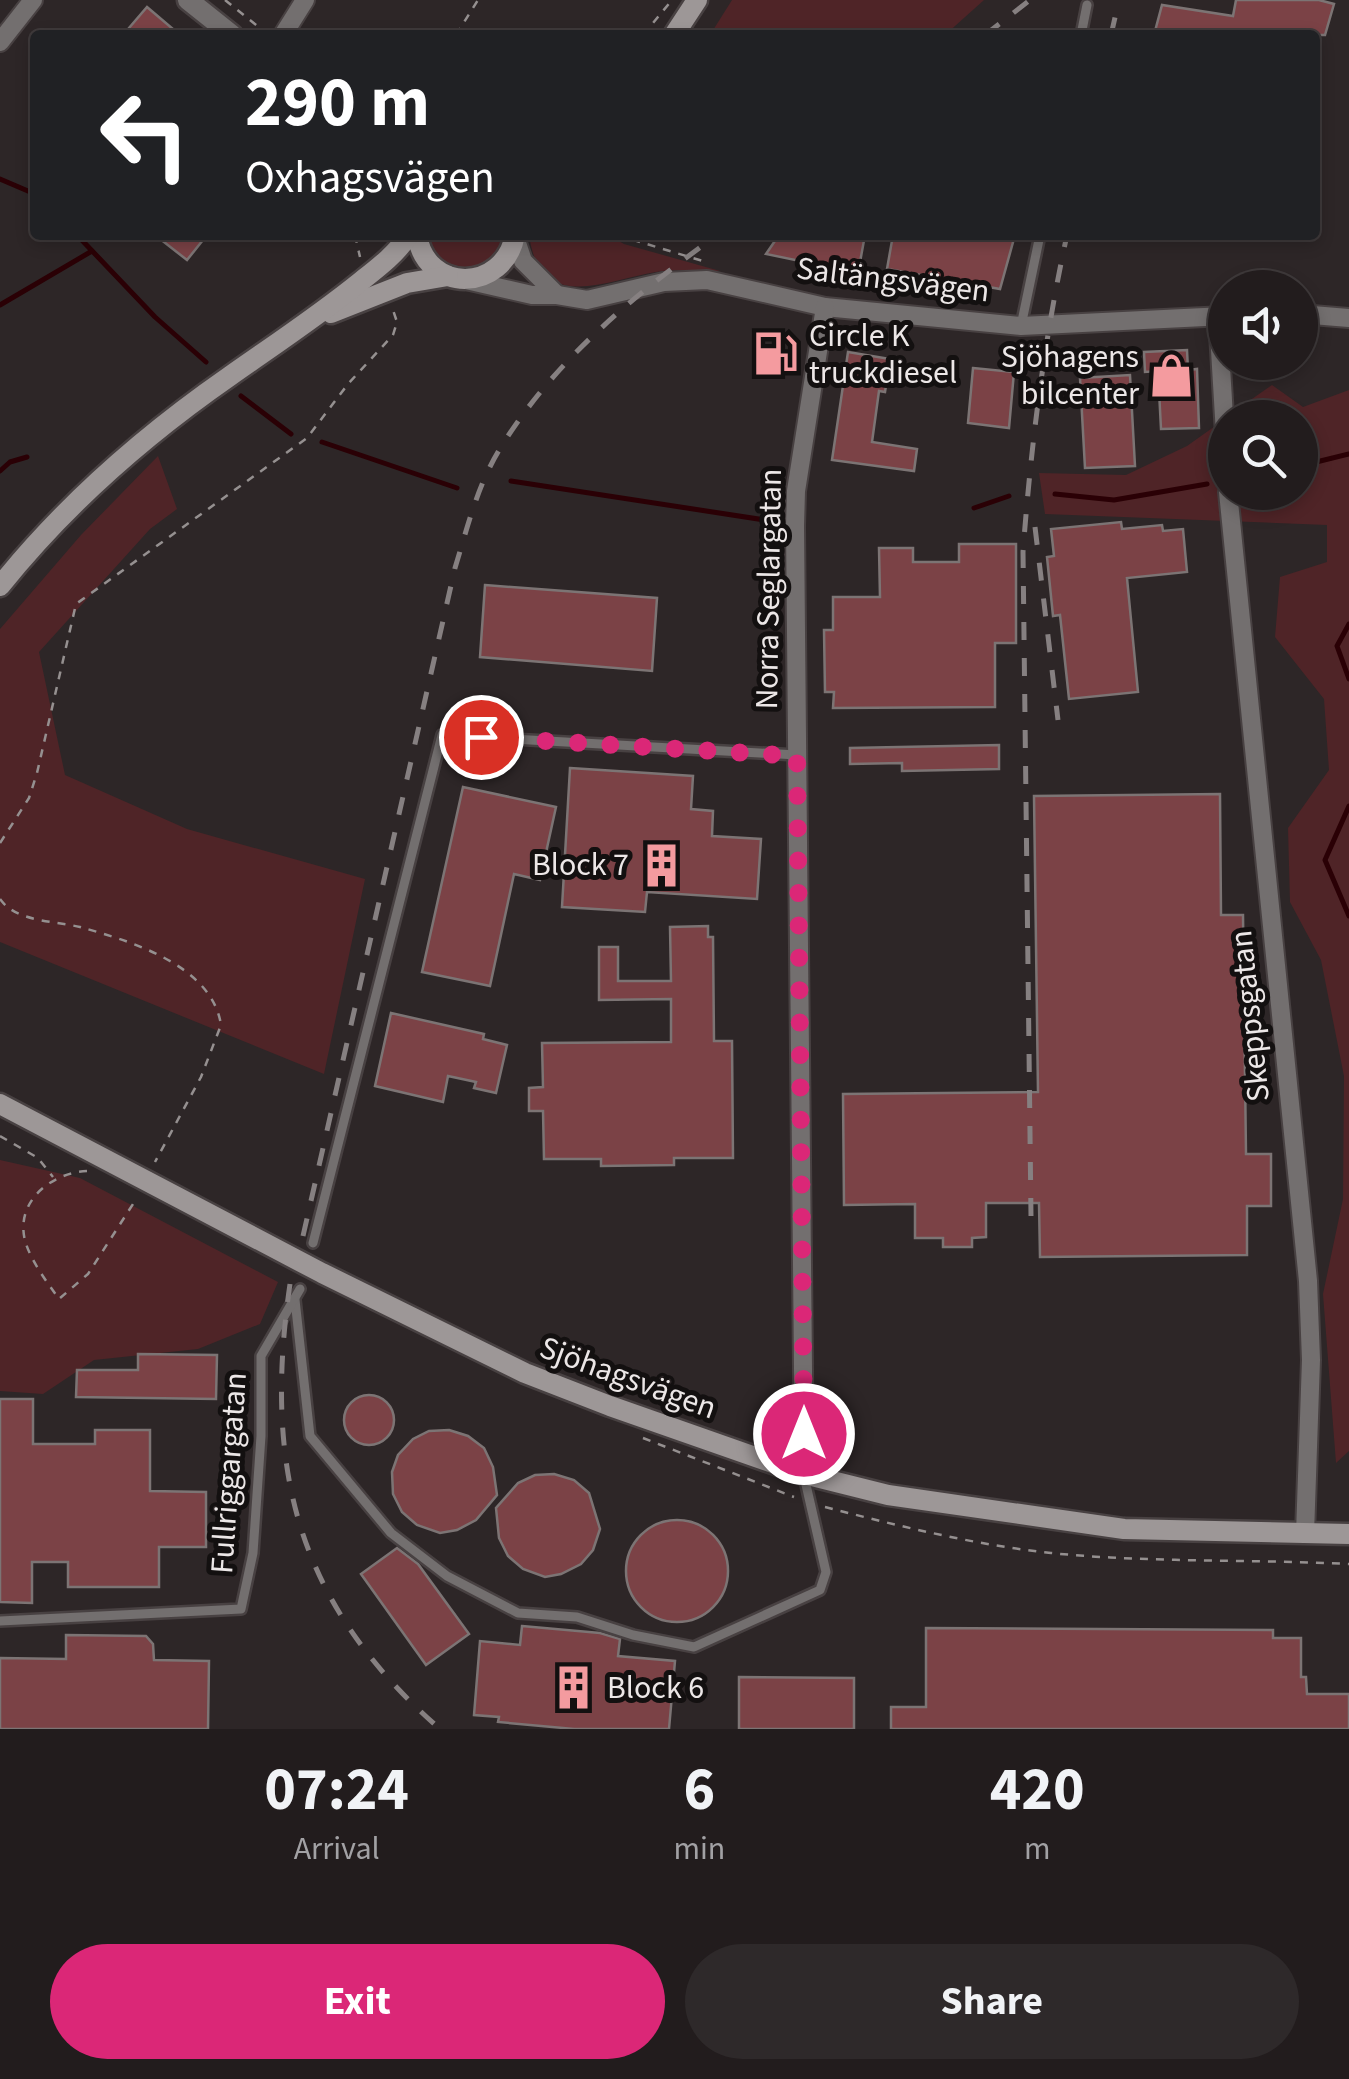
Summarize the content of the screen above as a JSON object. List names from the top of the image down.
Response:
{
  "streets": {
    "main road": ["Sjöhagsvägen"],
    "street": ["Saltängsvägen", "Norra Seglargatan", "Skeppsgatan"],
    "lane": ["Fullriggargatan"]
  },
  "crossings": [
    ["Saltängsvägen", "Norra Seglargatan"],
    ["Norra Seglargatan", "Sjöhagsvägen"],
    ["Skeppsgatan", "Sjöhagsvägen"]
  ],
  "places": {
    "fuel station": ["Circle K truckdiesel"],
    "shop": ["Sjöhagens bilcenter"],
    "building": ["Block 7", "Block 6"]
  },
  "page": {
    "turn": ["290 m", "Oxhagsvägen"],
    "eta": [
      "07:24",
      "Arrival",
      "6",
      "min",
      "420",
      "m"
    ],
    "buttons": ["Exit", "Share"]
  }
}
